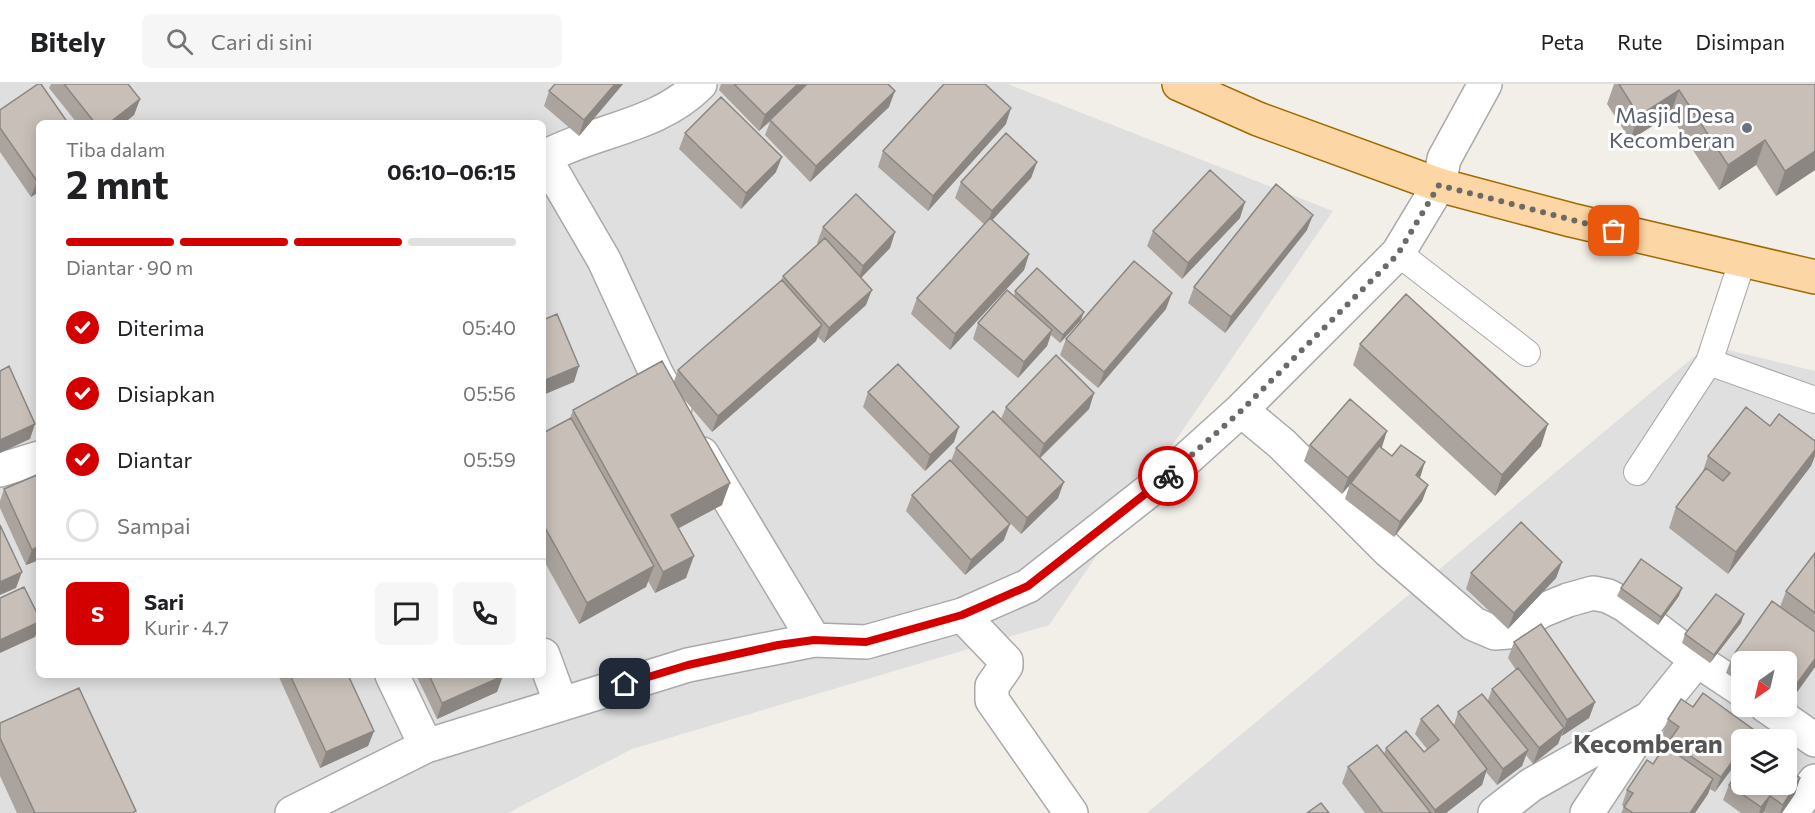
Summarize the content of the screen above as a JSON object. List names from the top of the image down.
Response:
{
  "districts": ["Kecomberan"],
  "places": ["Masjid Desa Kecomberan"],
  "north": "bottom left",
  "page": {
    "header": "Bitely",
    "search": "Cari di sini",
    "nav": ["Peta", "Rute", "Disimpan"],
    "heading": ["2 mnt", "Tiba dalam", "06:10–06:15"],
    "panel": ["Sari", "Kurir · 4.7"],
    "bar": "Diantar · 90 m",
    "list": [
      ["Diterima", "05:40"],
      ["Disiapkan", "05:56"],
      ["Diantar", "05:59"],
      "Sampai"
    ],
    "round": "S"
  }
}
